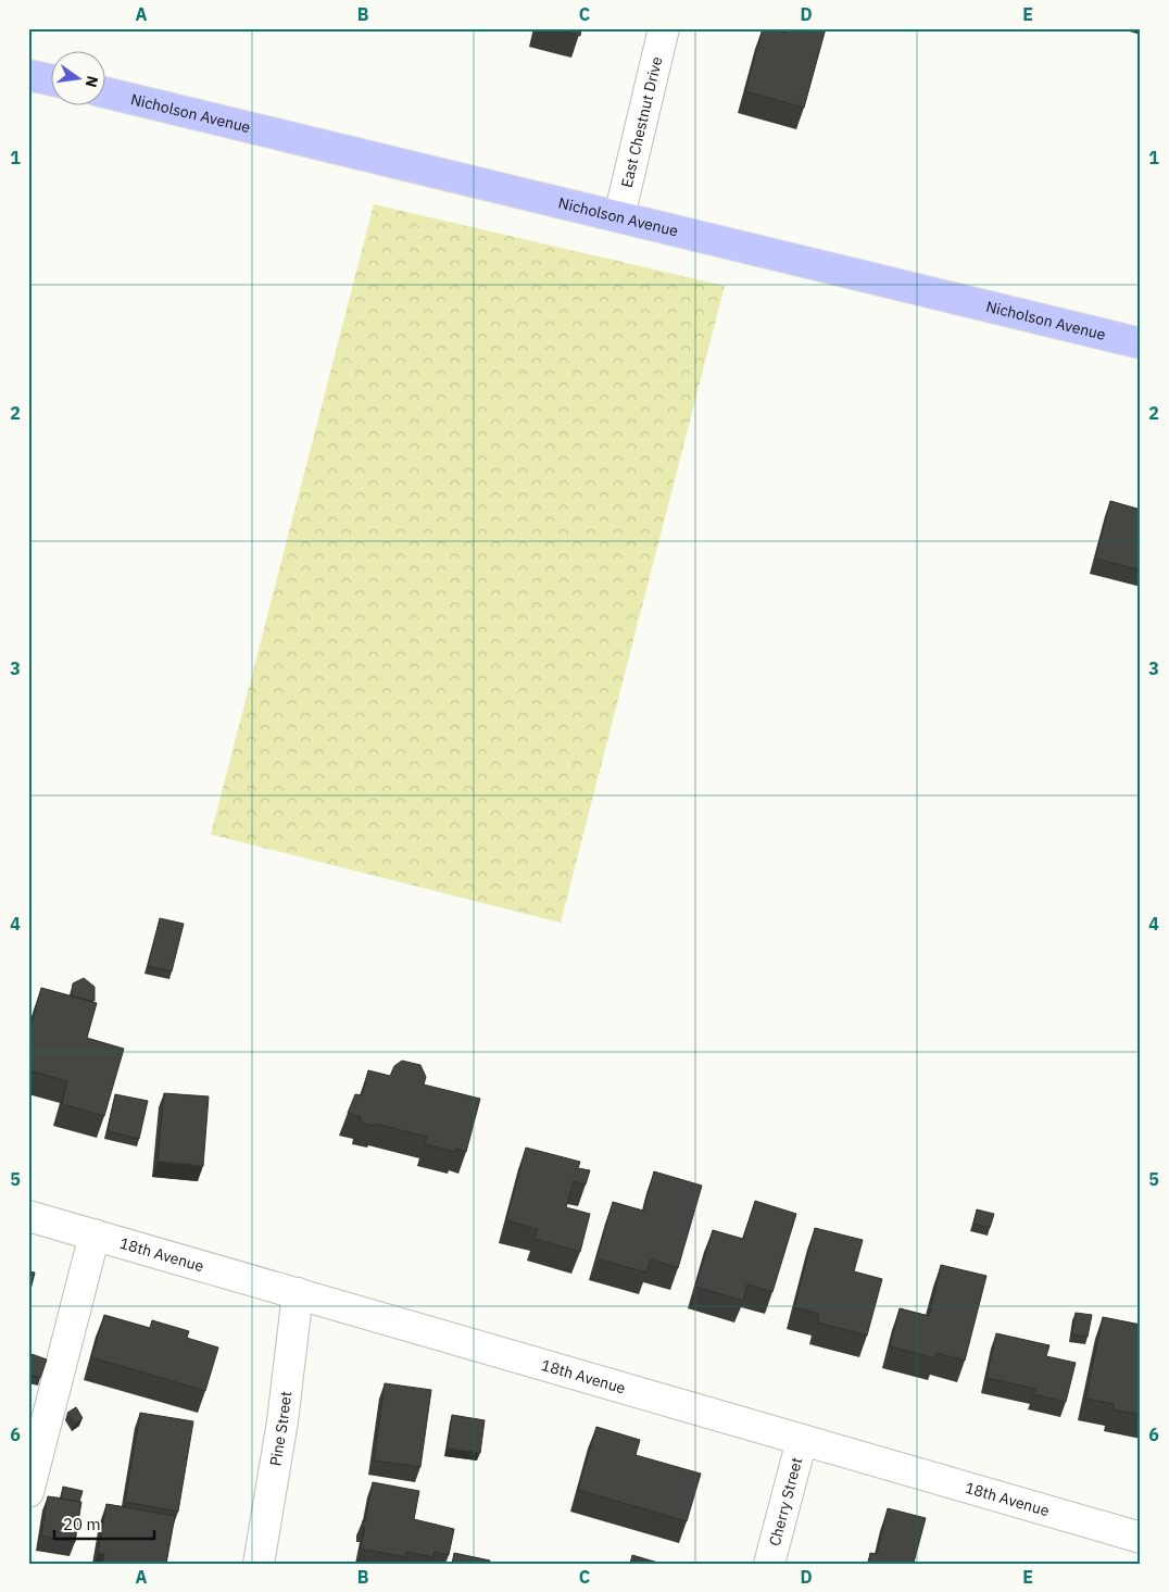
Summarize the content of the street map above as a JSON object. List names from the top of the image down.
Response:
{
  "streets": {
    "main road": ["Nicholson Avenue"],
    "street": [
      "East Chestnut Drive",
      "18th Avenue",
      "Pine Street",
      "Cherry Street"
    ]
  },
  "crossings": [
    ["Nicholson Avenue", "East Chestnut Drive"],
    ["18th Avenue", "Pine Street"],
    ["18th Avenue", "Cherry Street"]
  ],
  "scale_bar": "20 m",
  "north": "right",
  "grid": {
    "columns": [
      "A",
      "B",
      "C",
      "D",
      "E"
    ],
    "rows": [
      "1",
      "2",
      "3",
      "4",
      "5",
      "6"
    ]
  }
}
